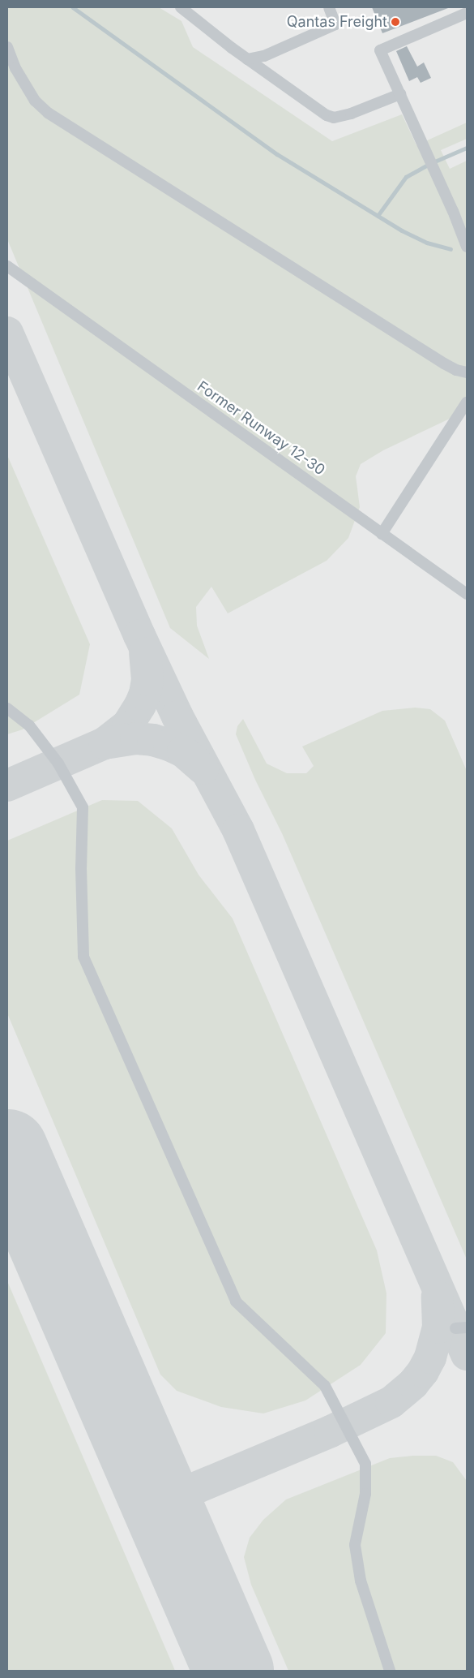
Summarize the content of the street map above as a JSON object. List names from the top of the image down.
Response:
{
  "streets": {
    "lane": ["Former Runway 12-30"]
  },
  "places": ["Qantas Freight"]
}
